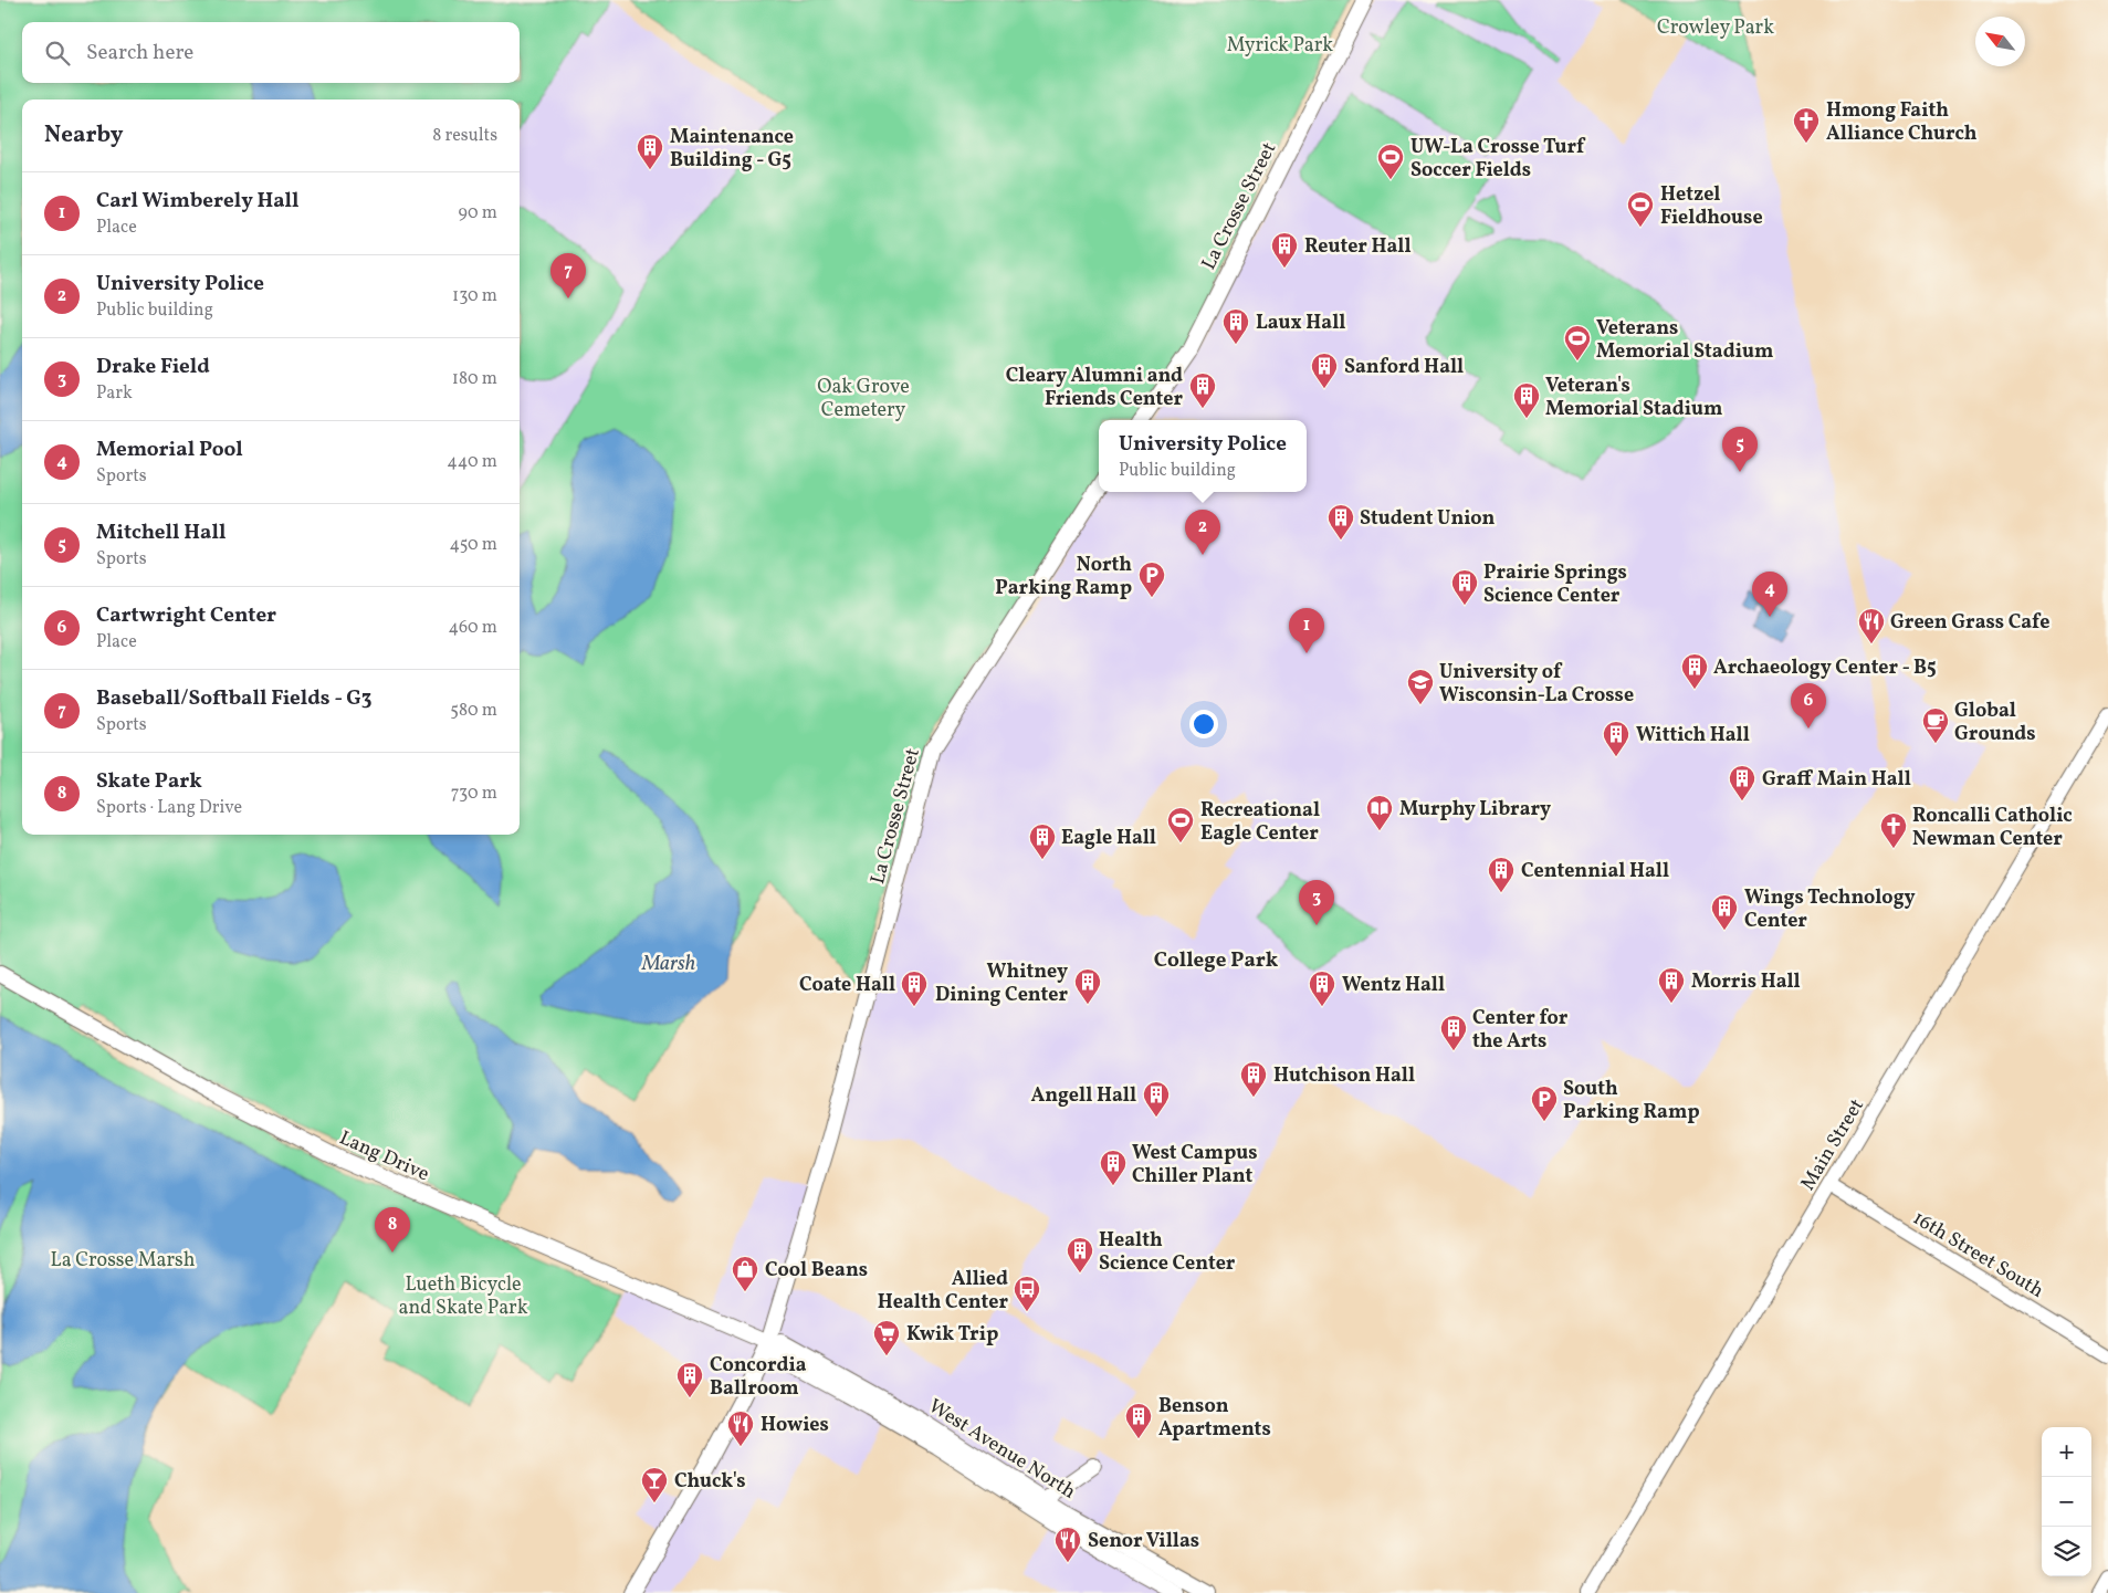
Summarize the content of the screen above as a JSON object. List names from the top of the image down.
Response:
{
  "streets": {
    "main road": ["La Crosse Street", "Lang Drive", "West Avenue North"],
    "street": ["Main Street", "16th Street South"]
  },
  "crossings": [
    ["La Crosse Street", "Lang Drive"],
    ["La Crosse Street", "West Avenue North"],
    ["Main Street", "16th Street South"],
    ["Lang Drive", "West Avenue North"]
  ],
  "districts": ["College Park"],
  "water": ["Marsh"],
  "parks": [
    "Crowley Park",
    "Myrick Park",
    "Oak Grove Cemetery",
    "La Crosse Marsh",
    "Lueth Bicycle and Skate Park"
  ],
  "places": {
    "church": ["Hmong Faith Alliance Church", "Roncalli Catholic Newman Center"],
    "building": [
      "Maintenance Building - G5",
      "Reuter Hall",
      "Laux Hall",
      "Sanford Hall",
      "Cleary Alumni and Friends Center",
      "Veteran's Memorial Stadium",
      "Student Union",
      "Prairie Springs Science Center",
      "Archaeology Center - B5",
      "Wittich Hall",
      "Graff Main Hall",
      "Eagle Hall",
      "Centennial Hall",
      "Wings Technology Center",
      "Morris Hall",
      "Whitney Dining Center",
      "Coate Hall",
      "Wentz Hall",
      "Center for the Arts",
      "Hutchison Hall",
      "Angell Hall",
      "West Campus Chiller Plant",
      "Health Science Center",
      "Concordia Ballroom",
      "Benson Apartments"
    ],
    "sports": [
      "UW-La Crosse Turf Soccer Fields",
      "Hetzel Fieldhouse",
      "Veterans Memorial Stadium",
      "Recreational Eagle Center"
    ],
    "parking": ["North Parking Ramp", "South Parking Ramp"],
    "restaurant": ["Green Grass Cafe", "Howies", "Senor Villas"],
    "school or university": ["University of Wisconsin-La Crosse"],
    "cafe": ["Global Grounds"],
    "library": ["Murphy Library"],
    "shop": ["Cool Beans"],
    "bus stop": ["Allied Health Center"],
    "supermarket": ["Kwik Trip"],
    "bar": ["Chuck's"]
  },
  "north": "top left",
  "page": {
    "search": "Search here",
    "heading": ["Nearby", "8 results"],
    "list": [
      {
        "mark": "1",
        "name": "Carl Wimberely Hall",
        "note": "Place",
        "value": "90 m"
      },
      {
        "mark": "2",
        "name": "University Police",
        "note": "Public building",
        "value": "130 m"
      },
      {
        "mark": "3",
        "name": "Drake Field",
        "note": "Park",
        "value": "180 m"
      },
      {
        "mark": "4",
        "name": "Memorial Pool",
        "note": "Sports",
        "value": "440 m"
      },
      {
        "mark": "5",
        "name": "Mitchell Hall",
        "note": "Sports",
        "value": "450 m"
      },
      {
        "mark": "6",
        "name": "Cartwright Center",
        "note": "Place",
        "value": "460 m"
      },
      {
        "mark": "7",
        "name": "Baseball/Softball Fields - G3",
        "note": "Sports",
        "value": "580 m"
      },
      {
        "mark": "8",
        "name": "Skate Park",
        "note": "Sports · Lang Drive",
        "value": "730 m"
      }
    ],
    "pins": [
      "7",
      "5",
      "2",
      "4",
      "1",
      "6",
      "3",
      "8"
    ],
    "popup": ["University Police", "Public building"],
    "map_buttons": ["+", "−"]
  }
}
